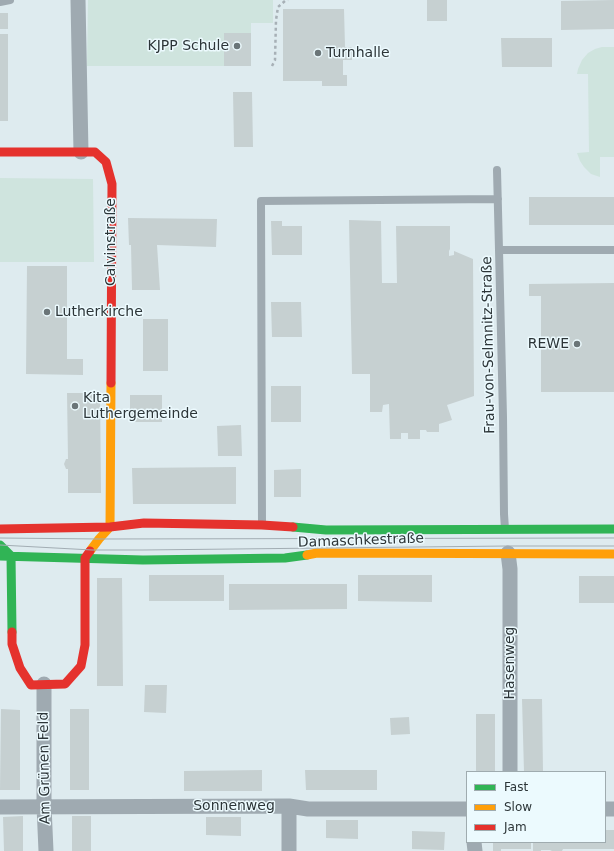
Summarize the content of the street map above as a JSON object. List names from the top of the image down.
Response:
{
  "streets": {
    "street": [
      "Calvinstraße",
      "Damaschkestraße",
      "Hasenweg",
      "Am Grünen Feld",
      "Sonnenweg"
    ],
    "lane": ["Frau-von-Selmnitz-Straße"]
  },
  "crossings": [
    ["Calvinstraße", "Damaschkestraße"],
    ["Frau-von-Selmnitz-Straße", "Damaschkestraße"],
    ["Frau-von-Selmnitz-Straße", "Hasenweg"],
    ["Damaschkestraße", "Hasenweg"],
    ["Am Grünen Feld", "Sonnenweg"]
  ],
  "places": [
    "KJPP Schule",
    "Turnhalle",
    "Lutherkirche",
    "REWE",
    "Kita Luthergemeinde"
  ],
  "legend": ["Fast", "Slow", "Jam"]
}
